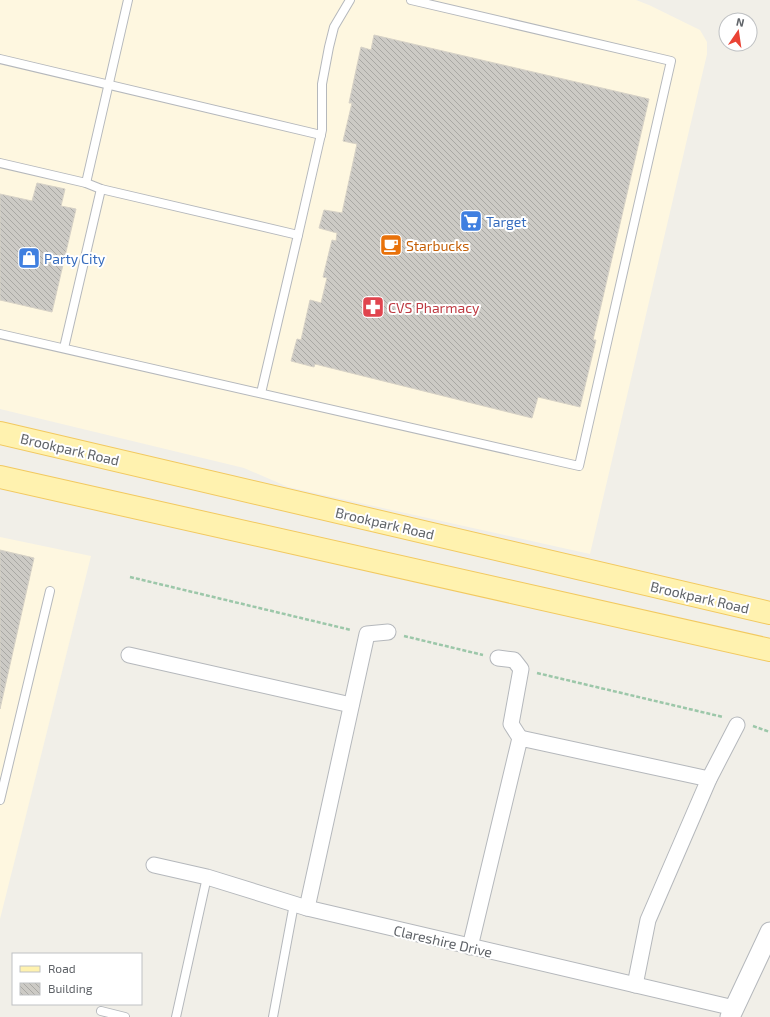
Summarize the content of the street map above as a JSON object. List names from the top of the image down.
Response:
{
  "streets": {
    "main road": ["Brookpark Road"],
    "street": ["Clareshire Drive"]
  },
  "places": {
    "supermarket": ["Target"],
    "cafe": ["Starbucks"],
    "shop": ["Party City"],
    "pharmacy": ["CVS Pharmacy"]
  },
  "legend": ["Road", "Building"],
  "north": "top"
}
